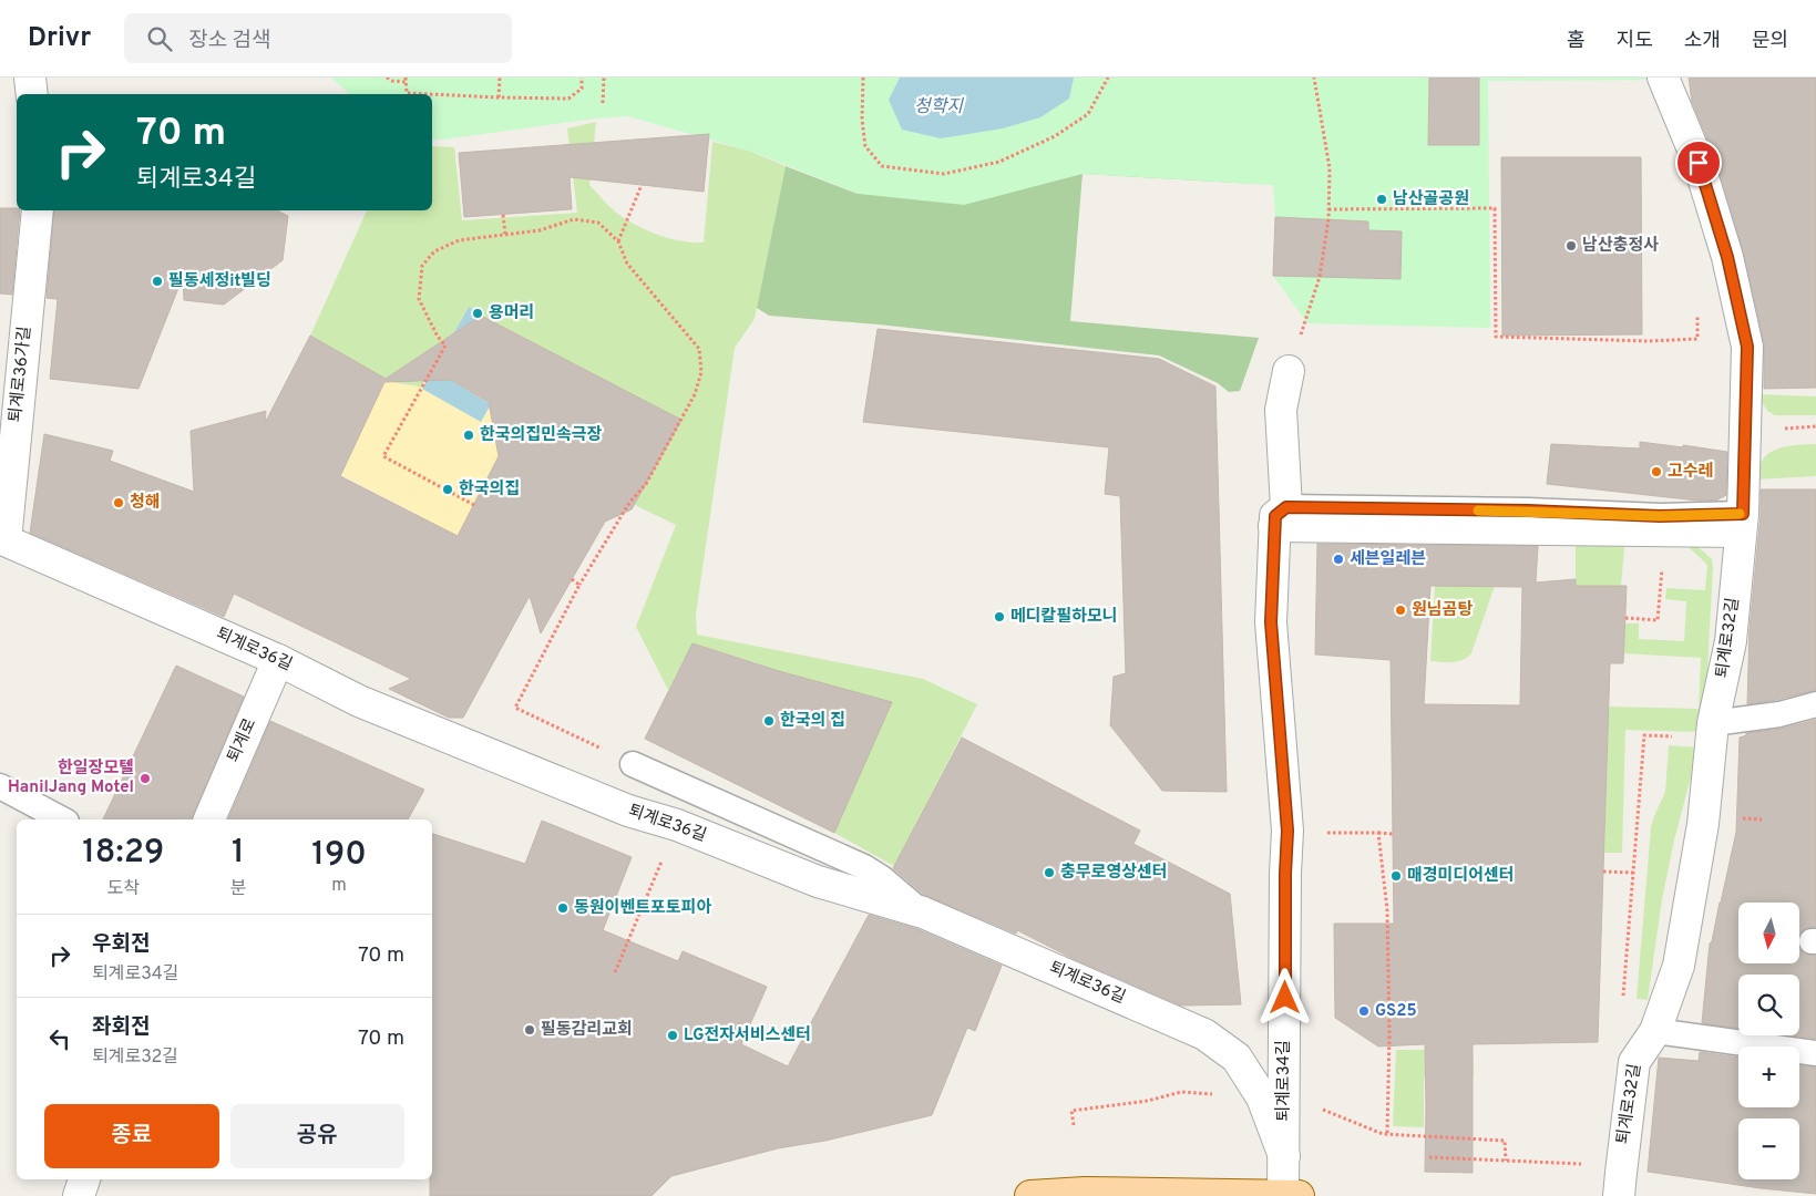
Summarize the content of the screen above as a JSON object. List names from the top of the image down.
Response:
{
  "streets": {
    "street": [
      "퇴계로36가길",
      "퇴계로32길",
      "퇴계로36길",
      "퇴계로",
      "퇴계로34길"
    ]
  },
  "crossings": [
    ["퇴계로36가길", "퇴계로36길"],
    ["퇴계로36길", "퇴계로"],
    ["퇴계로36길", "퇴계로34길"]
  ],
  "water": ["청학지"],
  "places": [
    "남산골공원",
    "남산충정사",
    "필동세정it빌딩",
    "용머리",
    "한국의집민속극장",
    "고수레",
    "한국의집",
    "청해",
    "세븐일레븐",
    "원님곰탕",
    "메디칼필하모니",
    "한국의 집",
    "한일장모텔 HanilJang Motel",
    "충무로영상센터",
    "매경미디어센터",
    "동원이벤트포토피아",
    "GS25",
    "필동감리교회",
    "LG전자서비스센터"
  ],
  "north": "bottom",
  "page": {
    "header": "Drivr",
    "search": "장소 검색",
    "nav": [
      "홈",
      "지도",
      "소개",
      "문의"
    ],
    "turn": ["70 m", "퇴계로34길"],
    "eta": [
      "18:29",
      "도착",
      "1",
      "분",
      "190",
      "m"
    ],
    "map_buttons": ["+", "−"],
    "list": [
      {
        "name": "우회전",
        "note": "퇴계로34길",
        "value": "70 m"
      },
      {
        "name": "좌회전",
        "note": "퇴계로32길",
        "value": "70 m"
      }
    ],
    "buttons": ["종료", "공유"]
  }
}
